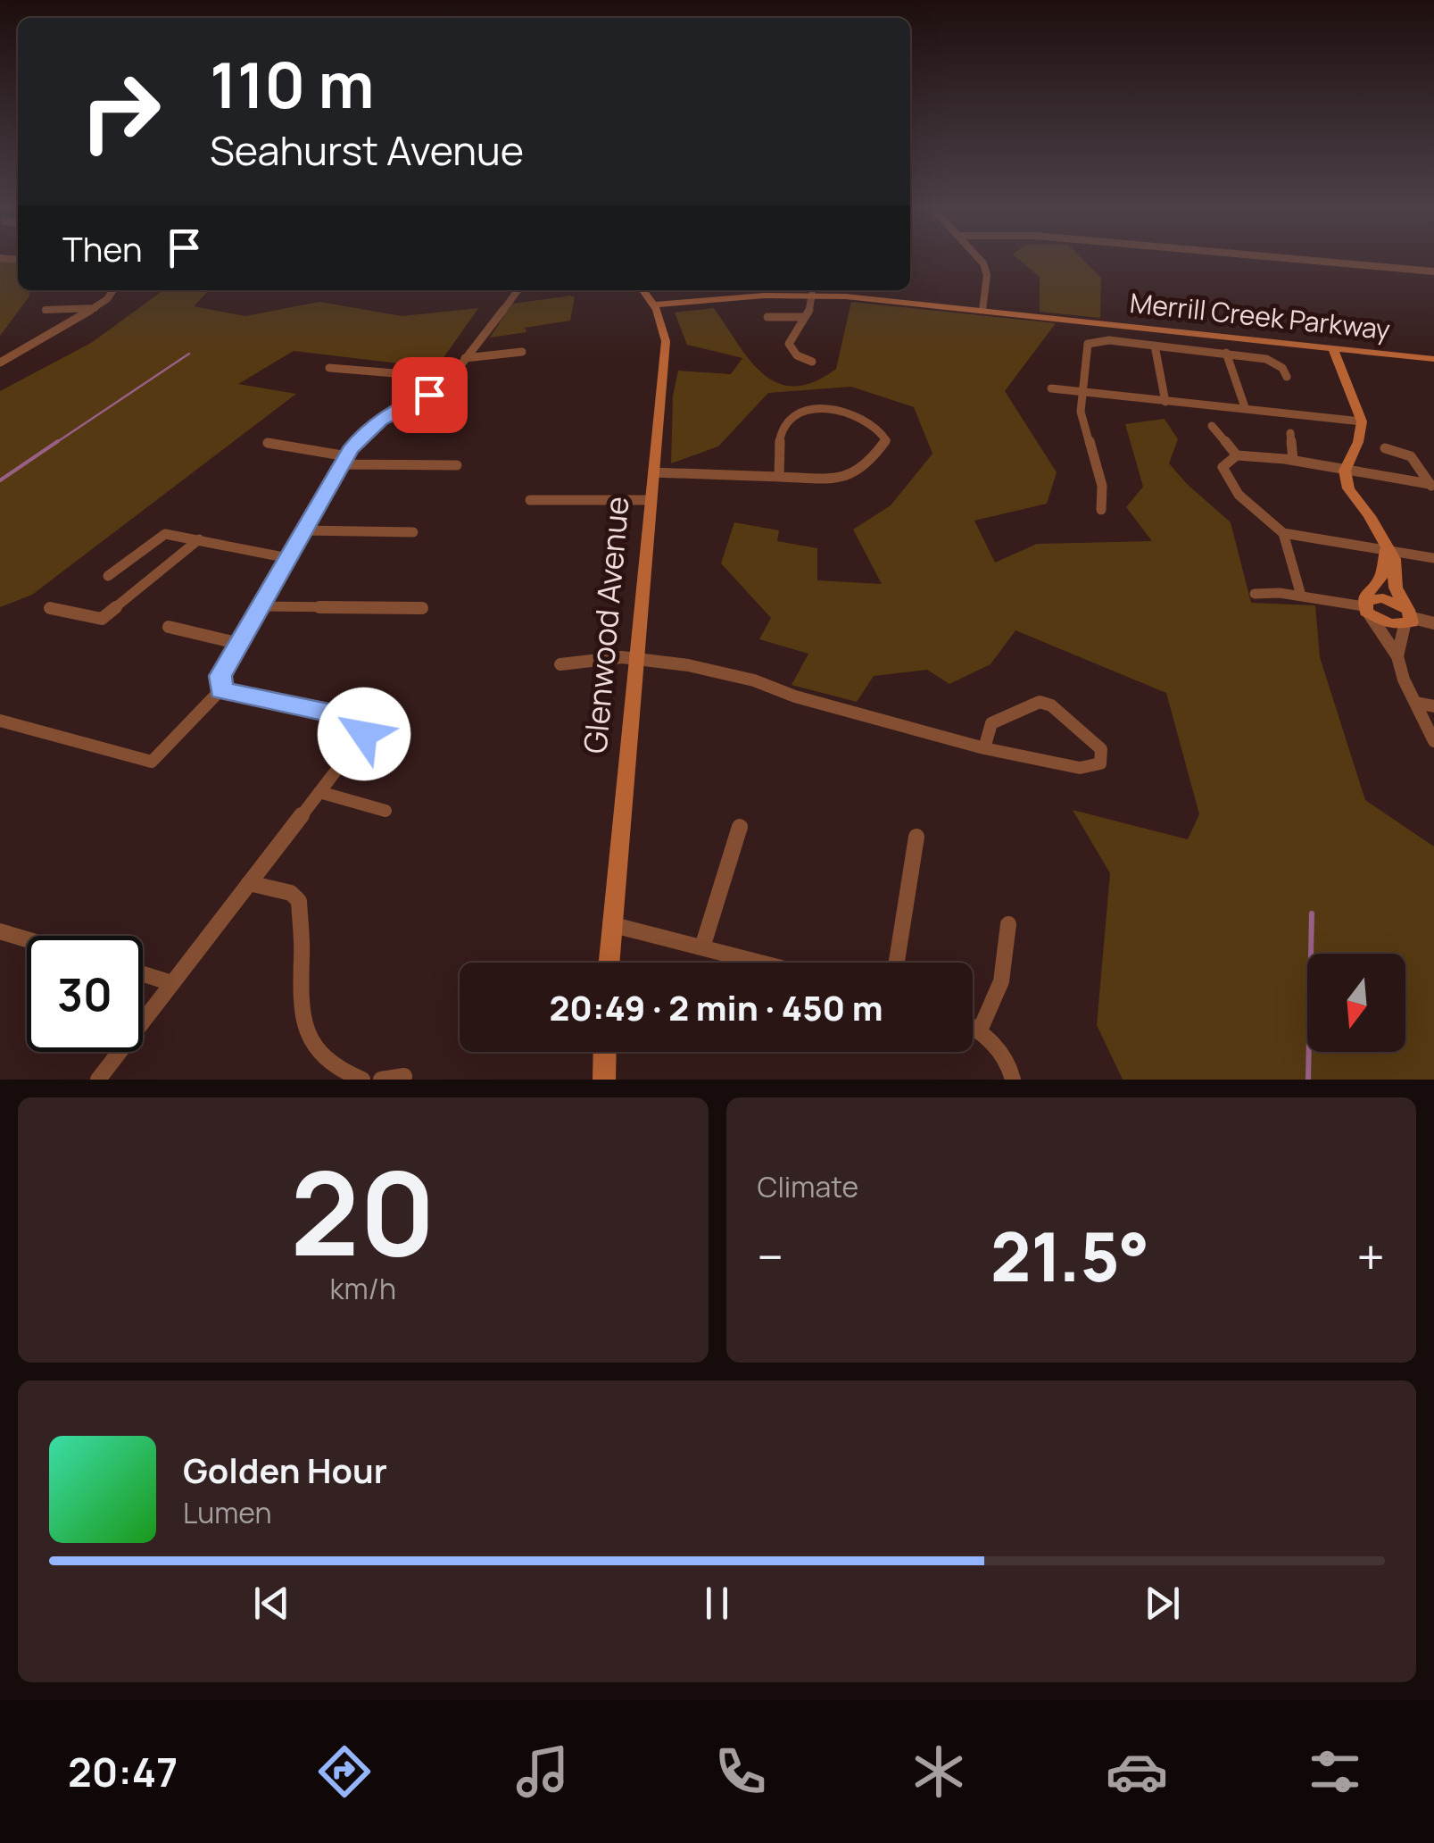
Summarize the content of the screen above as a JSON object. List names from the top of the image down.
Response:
{
  "streets": {
    "street": ["Merrill Creek Parkway", "Glenwood Avenue"]
  },
  "crossings": [
    ["Merrill Creek Parkway", "Glenwood Avenue"]
  ],
  "north": "bottom",
  "page": {
    "turn": ["110 m", "Seahurst Avenue"],
    "then": "Then",
    "limit": "30",
    "trip": "20:49 · 2 min · 450 m",
    "tile": [
      ["20", "km/h"],
      "Climate"
    ],
    "heat": ["−", "21.5°", "+"],
    "song": ["Golden Hour", "Lumen"],
    "tabs": "20:47"
  }
}
